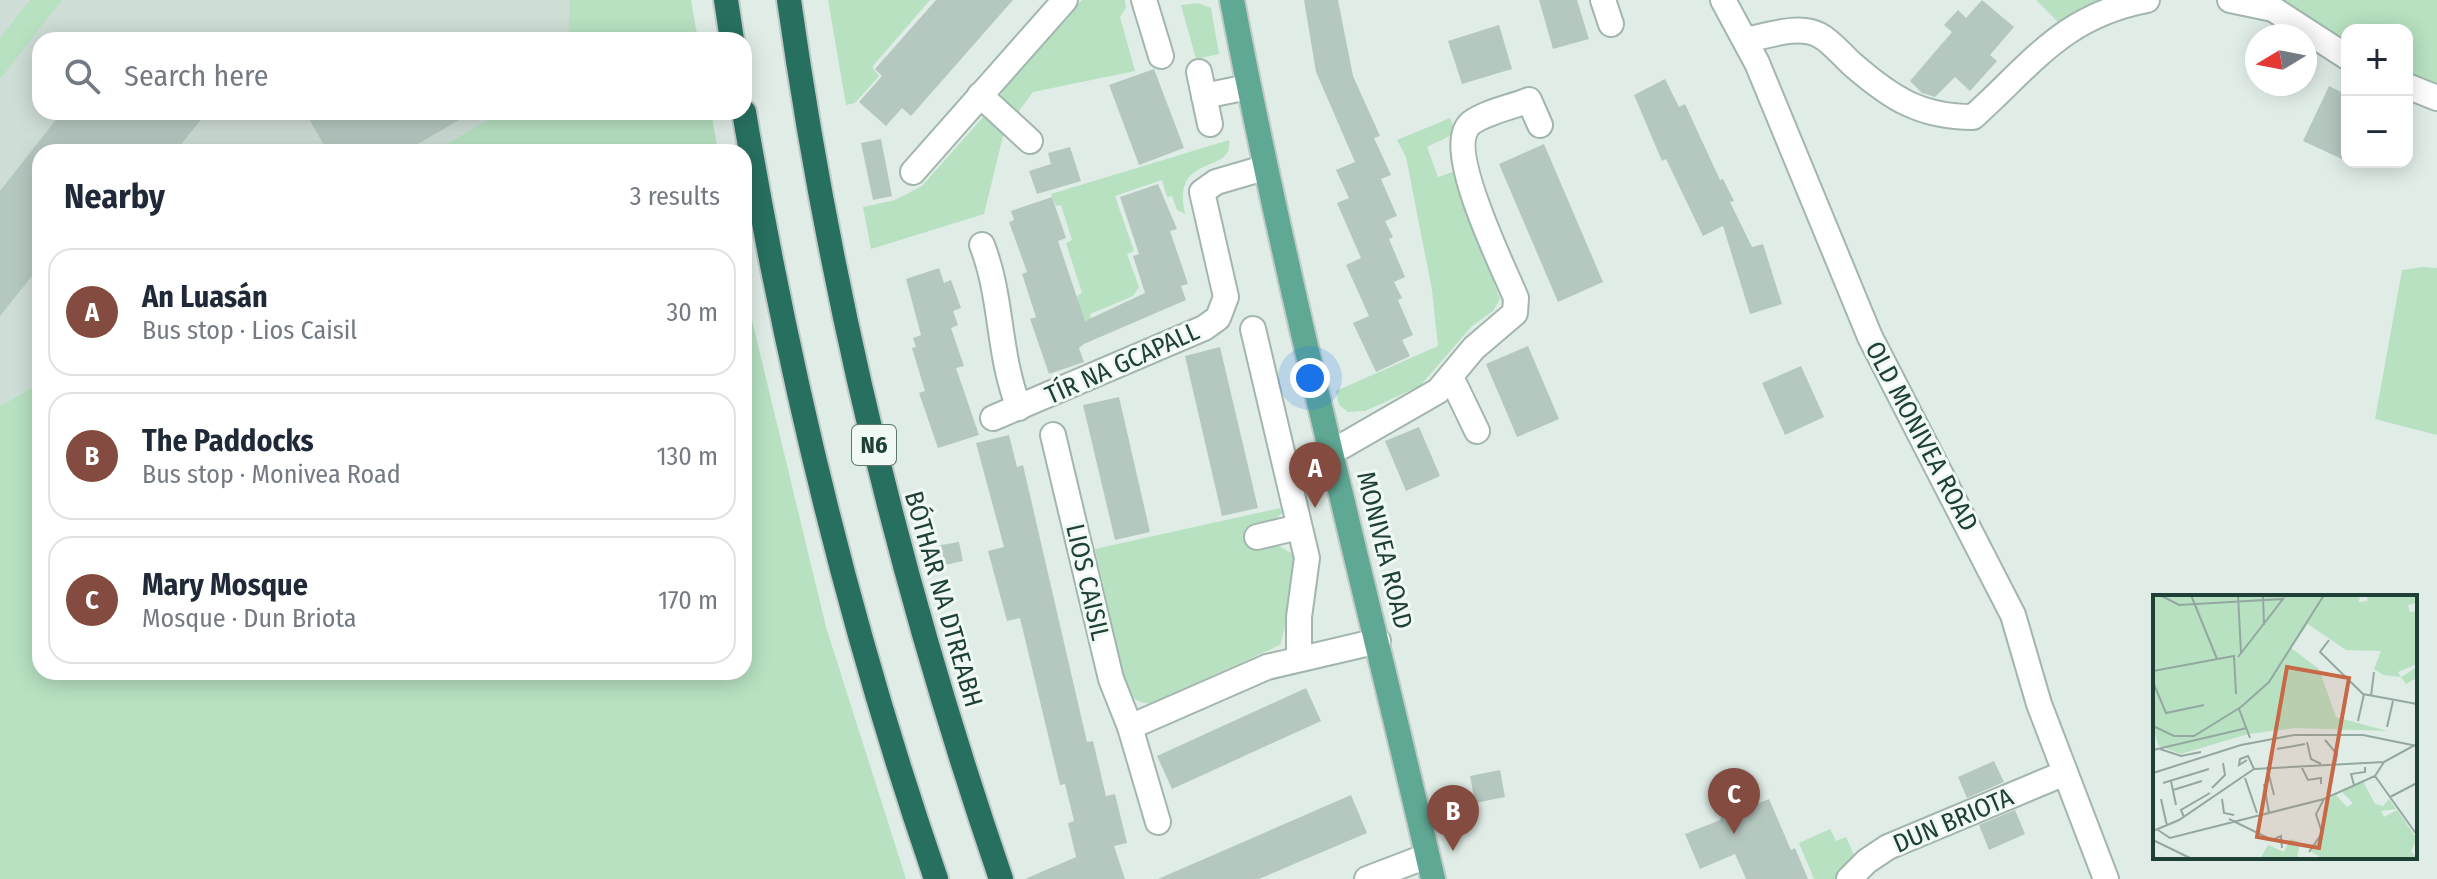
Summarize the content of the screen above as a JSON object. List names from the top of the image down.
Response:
{
  "streets": {
    "highway": ["N6", "BÓTHAR NA DTREABH"],
    "main road": ["MONIVEA ROAD"],
    "street": [
      "TÍR NA GCAPALL",
      "OLD MONIVEA ROAD",
      "LIOS CAISIL",
      "DUN BRIOTA"
    ]
  },
  "crossings": [
    ["TÍR NA GCAPALL", "MONIVEA ROAD"],
    ["OLD MONIVEA ROAD", "DUN BRIOTA"]
  ],
  "north": "left",
  "page": {
    "map_buttons": ["+", "−"],
    "search": "Search here",
    "heading": ["Nearby", "3 results"],
    "list": [
      {
        "mark": "A",
        "name": "An Luasán",
        "note": "Bus stop · Lios Caisil",
        "value": "30 m"
      },
      {
        "mark": "B",
        "name": "The Paddocks",
        "note": "Bus stop · Monivea Road",
        "value": "130 m"
      },
      {
        "mark": "C",
        "name": "Mary Mosque",
        "note": "Mosque · Dun Briota",
        "value": "170 m"
      }
    ],
    "pins": ["A", "C", "B"]
  }
}
